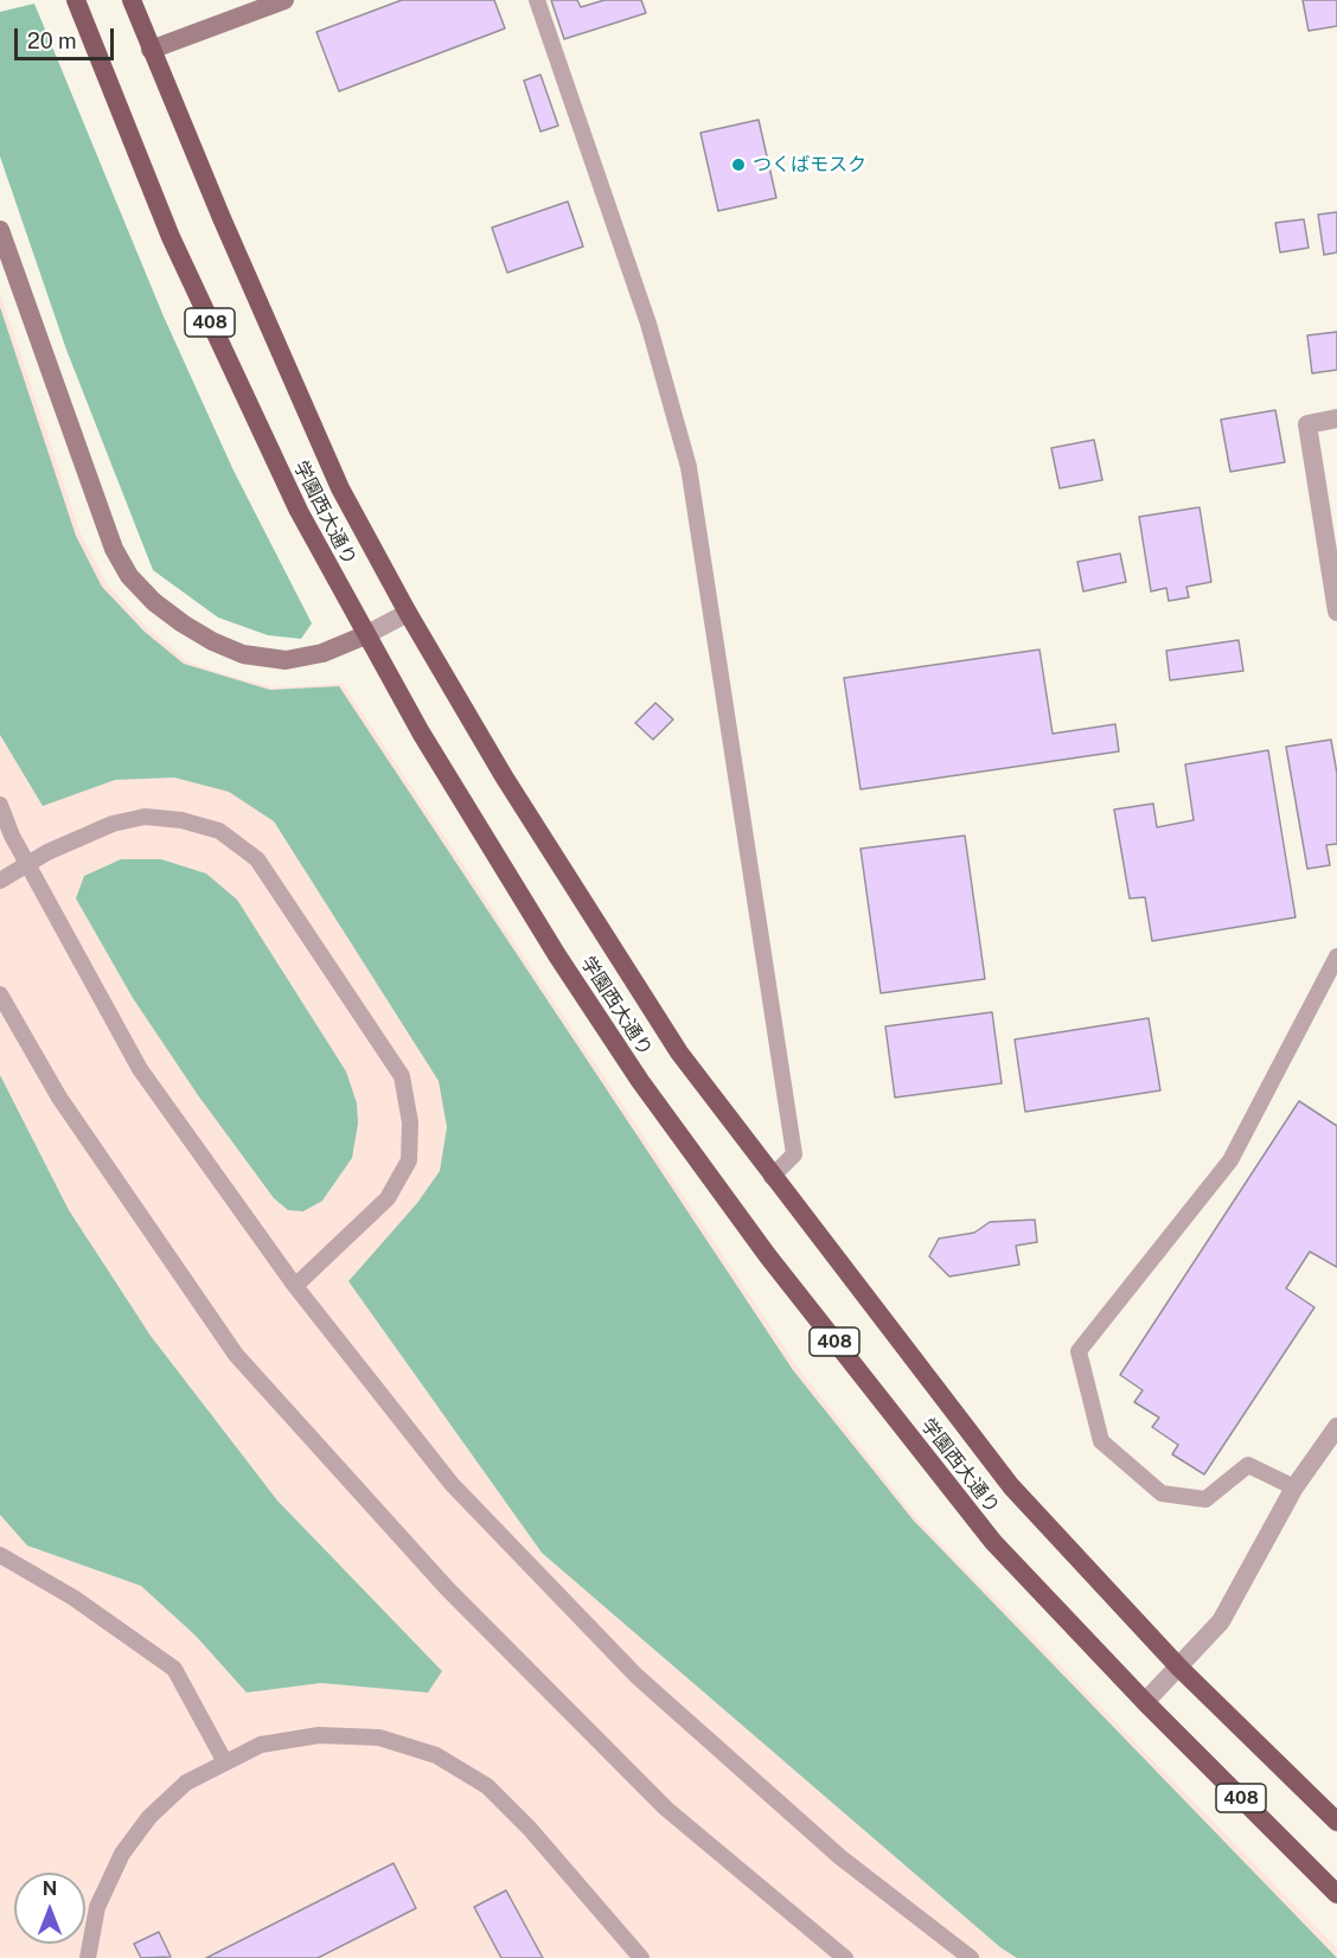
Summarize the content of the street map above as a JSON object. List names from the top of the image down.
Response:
{
  "streets": {
    "highway": ["408", "学園西大通り"]
  },
  "places": ["つくばモスク"],
  "scale_bar": "20 m",
  "north": "top"
}
